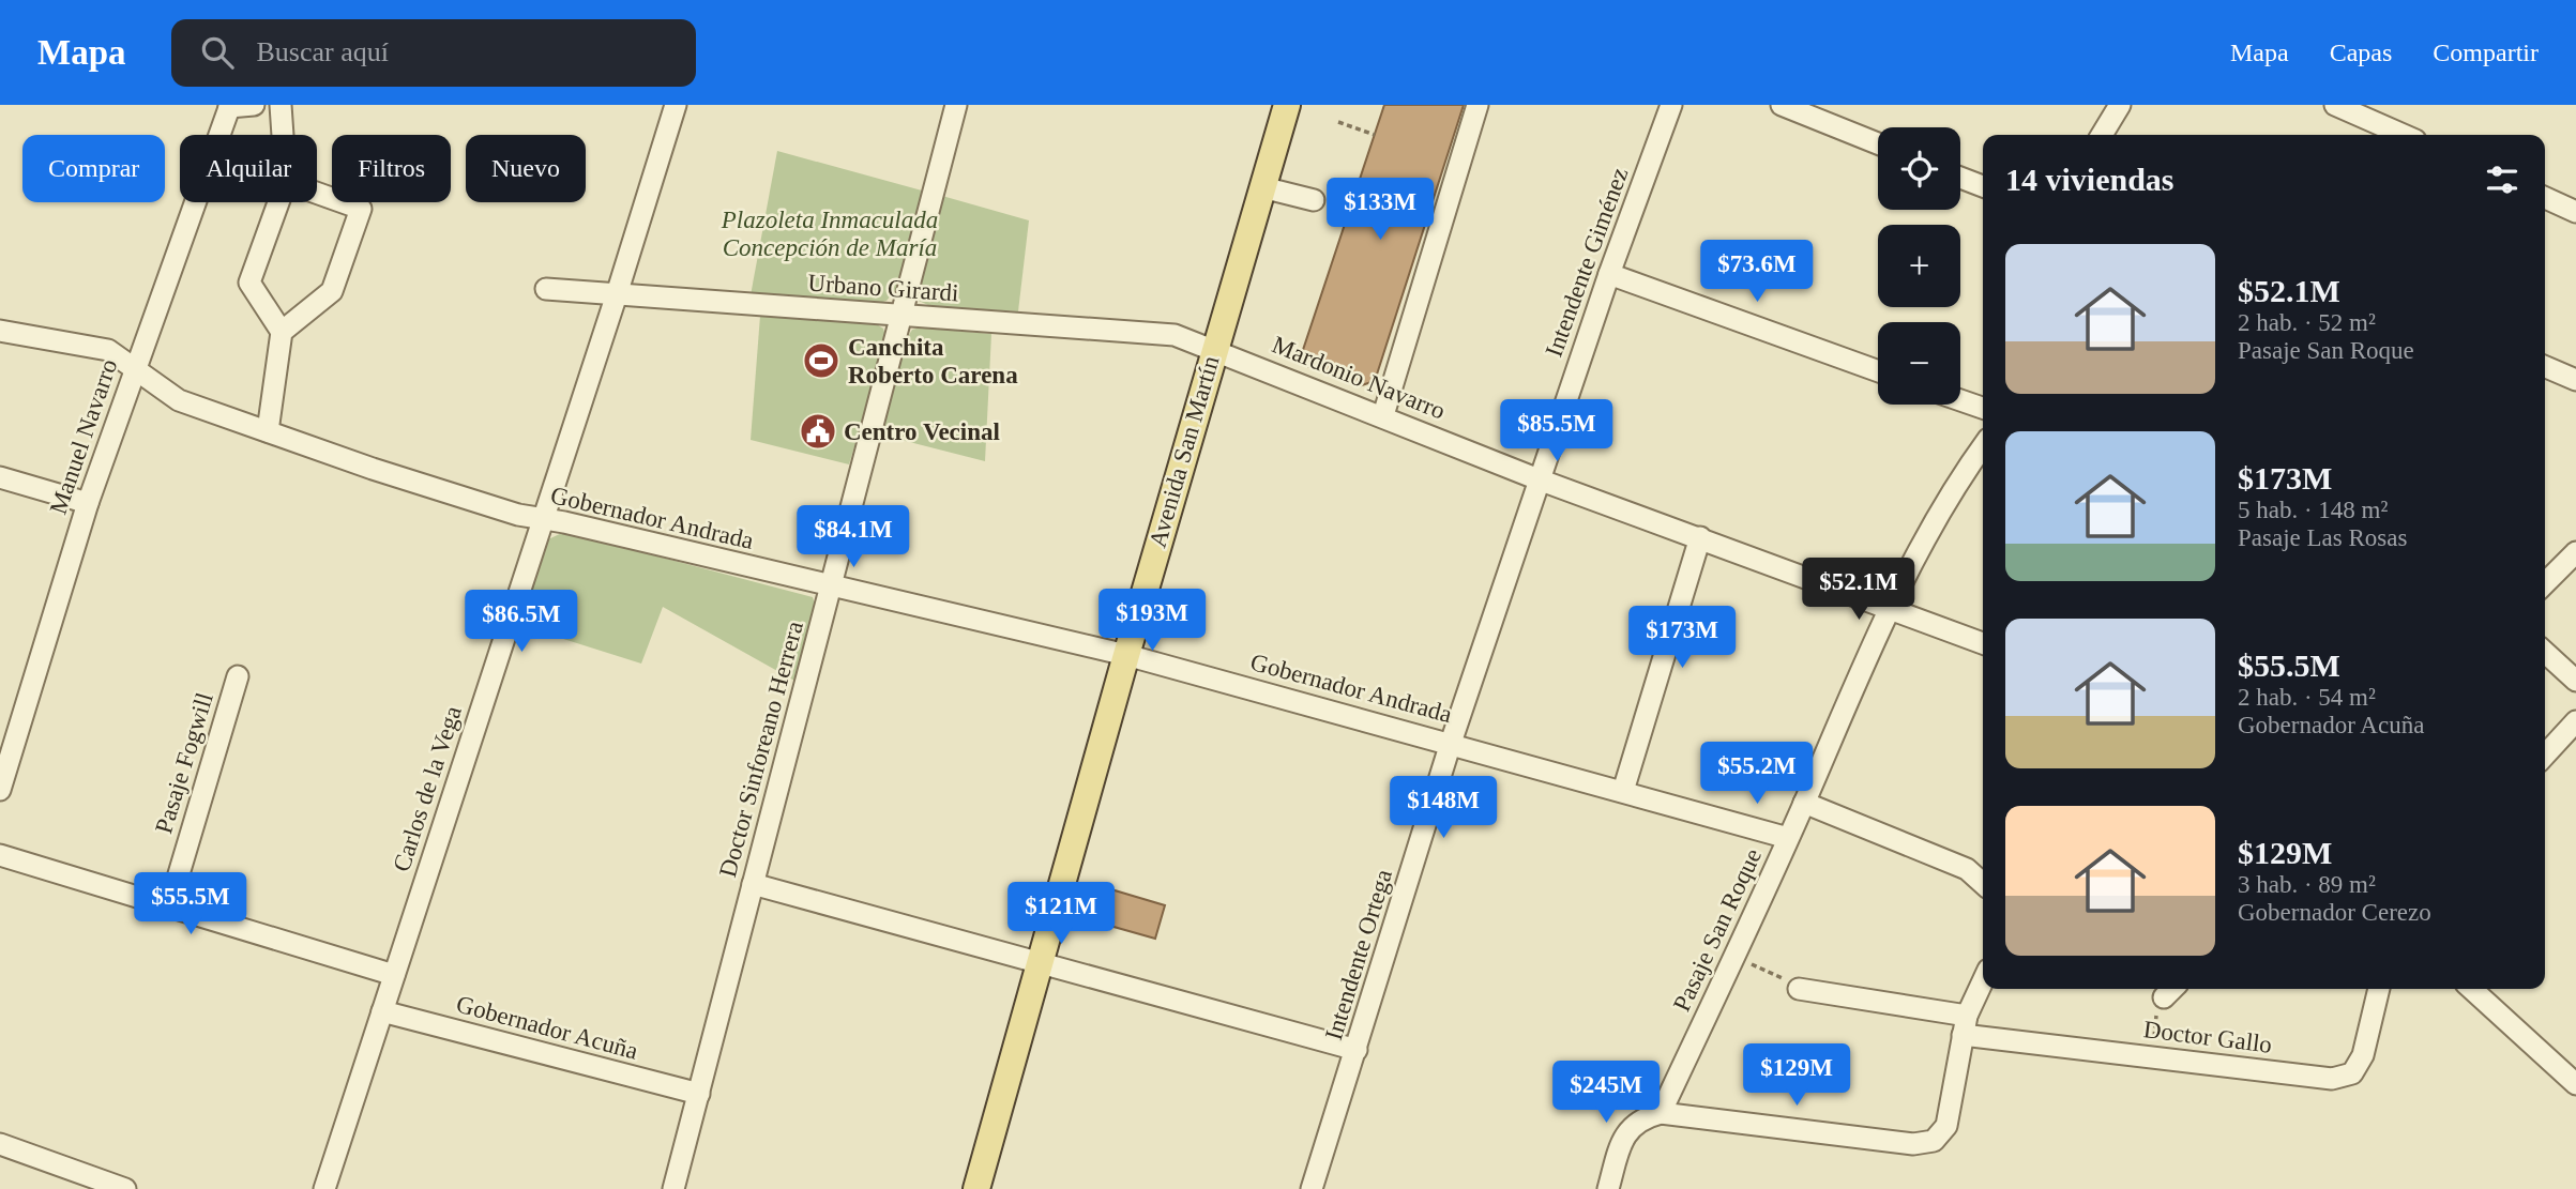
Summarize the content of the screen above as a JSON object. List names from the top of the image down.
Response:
{
  "streets": {
    "main road": ["Avenida San Martín"],
    "street": [
      "Intendente Giménez",
      "Urbano Girardi",
      "Mardonio Navarro",
      "Manuel Navarro",
      "Gobernador Andrada",
      "Doctor Sinforeano Herrera",
      "Pasaje Fogwill",
      "Carlos de la Vega",
      "Pasaje San Roque",
      "Intendente Ortega",
      "Gobernador Acuña",
      "Doctor Gallo"
    ]
  },
  "crossings": [
    ["Intendente Giménez", "Mardonio Navarro"],
    ["Intendente Giménez", "Intendente Ortega"],
    ["Urbano Girardi", "Mardonio Navarro"],
    ["Urbano Girardi", "Avenida San Martín"],
    ["Urbano Girardi", "Doctor Sinforeano Herrera"],
    ["Urbano Girardi", "Carlos de la Vega"],
    ["Mardonio Navarro", "Avenida San Martín"],
    ["Mardonio Navarro", "Pasaje San Roque"],
    ["Mardonio Navarro", "Intendente Ortega"],
    ["Manuel Navarro", "Gobernador Andrada"],
    ["Avenida San Martín", "Gobernador Andrada"],
    ["Gobernador Andrada", "Doctor Sinforeano Herrera"],
    ["Gobernador Andrada", "Carlos de la Vega"],
    ["Gobernador Andrada", "Pasaje San Roque"],
    ["Gobernador Andrada", "Intendente Ortega"],
    ["Doctor Sinforeano Herrera", "Gobernador Acuña"],
    ["Carlos de la Vega", "Gobernador Acuña"]
  ],
  "parks": ["Plazoleta Inmaculada Concepción de María"],
  "places": {
    "sports": ["Canchita Roberto Carena"],
    "public building": ["Centro Vecinal"]
  },
  "page": {
    "header": "Mapa",
    "search": "Buscar aquí",
    "nav": ["Mapa", "Capas", "Compartir"],
    "map_buttons": ["+", "−"],
    "chip": [
      "Comprar",
      "Alquilar",
      "Filtros",
      "Nuevo"
    ],
    "heading": "14 viviendas",
    "price": [
      "$133M",
      "$73.6M",
      "$85.5M",
      "$84.1M",
      "$52.1M",
      "$193M",
      "$86.5M",
      "$173M",
      "$55.2M",
      "$148M",
      "$55.5M",
      "$121M",
      "$129M",
      "$245M"
    ],
    "list": [
      {
        "name": "$52.1M",
        "note": "2 hab. · 52 m² · Pasaje San Roque"
      },
      {
        "name": "$173M",
        "note": "5 hab. · 148 m² · Pasaje Las Rosas"
      },
      {
        "name": "$55.5M",
        "note": "2 hab. · 54 m² · Gobernador Acuña"
      },
      {
        "name": "$129M",
        "note": "3 hab. · 89 m² · Gobernador Cerezo"
      }
    ]
  }
}
